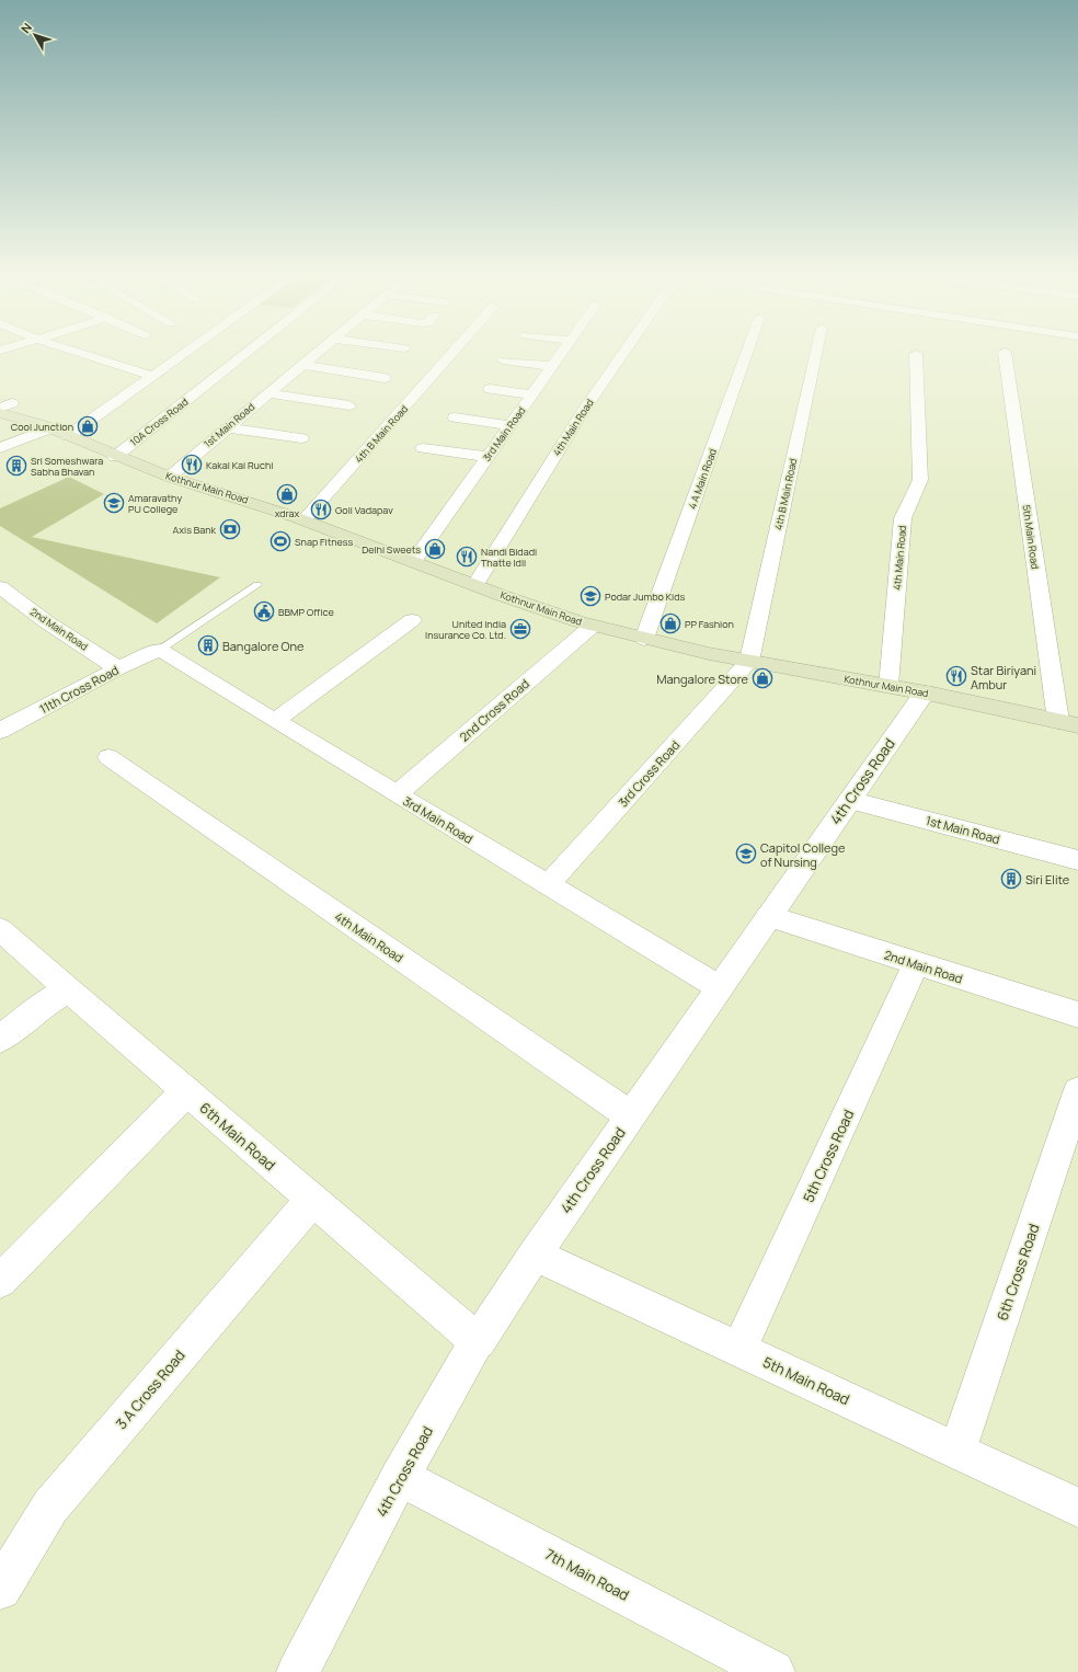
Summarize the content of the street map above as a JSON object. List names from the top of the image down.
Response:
{
  "streets": {
    "main road": ["Kothnur Main Road"],
    "street": [
      "10A Cross Road",
      "1st Main Road",
      "4th Main Road",
      "4th B Main Road",
      "3rd Main Road",
      "4 A Main Road",
      "5th Main Road",
      "2nd Main Road",
      "11th Cross Road",
      "2nd Cross Road",
      "3rd Cross Road",
      "4th Cross Road",
      "6th Main Road",
      "5th Cross Road",
      "6th Cross Road",
      "3 A Cross Road",
      "7th Main Road"
    ]
  },
  "crossings": [
    ["10A Cross Road", "Kothnur Main Road"],
    ["1st Main Road", "Kothnur Main Road"],
    ["1st Main Road", "4th Cross Road"],
    ["4th Main Road", "Kothnur Main Road"],
    ["4th Main Road", "4th Cross Road"],
    ["4th B Main Road", "Kothnur Main Road"],
    ["4th B Main Road", "3rd Cross Road"],
    ["3rd Main Road", "Kothnur Main Road"],
    ["3rd Main Road", "11th Cross Road"],
    ["3rd Main Road", "2nd Cross Road"],
    ["3rd Main Road", "3rd Cross Road"],
    ["3rd Main Road", "4th Cross Road"],
    ["4 A Main Road", "Kothnur Main Road"],
    ["Kothnur Main Road", "5th Main Road"],
    ["Kothnur Main Road", "2nd Cross Road"],
    ["Kothnur Main Road", "3rd Cross Road"],
    ["Kothnur Main Road", "4th Cross Road"],
    ["5th Main Road", "4th Cross Road"],
    ["5th Main Road", "5th Cross Road"],
    ["5th Main Road", "6th Cross Road"],
    ["2nd Main Road", "11th Cross Road"],
    ["2nd Main Road", "4th Cross Road"],
    ["2nd Main Road", "5th Cross Road"],
    ["4th Cross Road", "6th Main Road"],
    ["4th Cross Road", "7th Main Road"],
    ["6th Main Road", "3 A Cross Road"]
  ],
  "places": {
    "shop": [
      "Cool Junction",
      "xdrax",
      "Delhi Sweets",
      "PP Fashion",
      "Mangalore Store"
    ],
    "restaurant": [
      "Kakal Kai Ruchi",
      "Goli Vadapav",
      "Nandi Bidadi Thatte Idli",
      "Star Biriyani Ambur"
    ],
    "building": ["Sri Someshwara Sabha Bhavan", "Bangalore One", "Siri Elite"],
    "school or university": ["Amaravathy PU College", "Podar Jumbo Kids", "Capitol College of Nursing"],
    "bank": ["Axis Bank"],
    "sports": ["Snap Fitness"],
    "public building": ["BBMP Office"],
    "office": ["United India Insurance Co. Ltd."]
  },
  "north": "top left"
}
